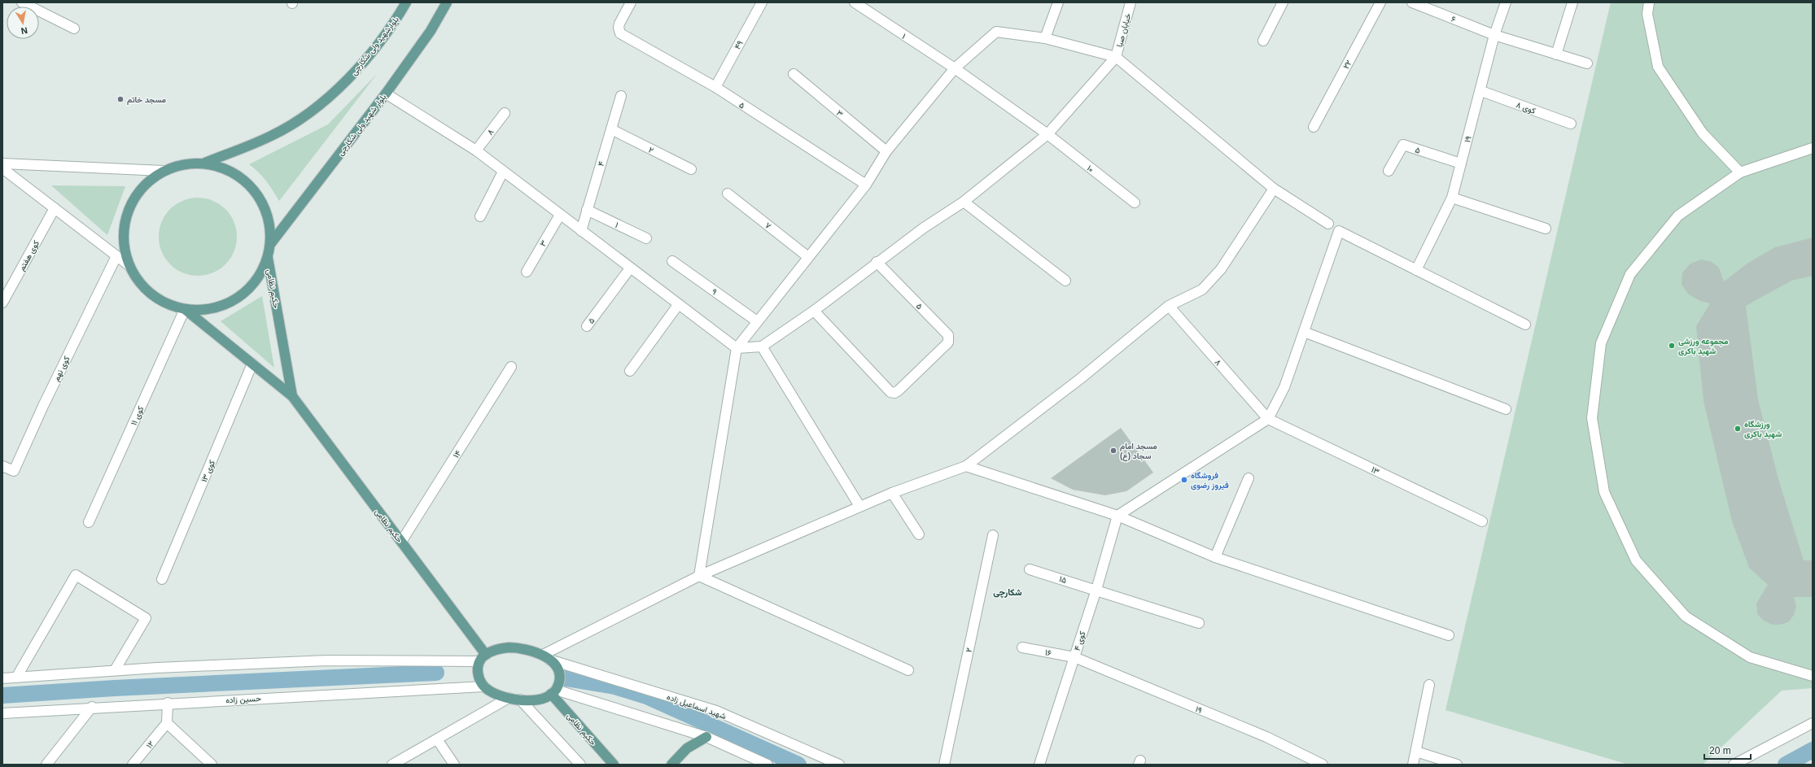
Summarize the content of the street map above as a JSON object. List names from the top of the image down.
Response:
{
  "streets": {
    "main road": ["بلوارشهید ولی شکارچی", "بلوار شهید ولی شکارچی", "حکیم نظامی"],
    "street": [
      "۶",
      "خیابان صبا",
      "۱",
      "۴۹",
      "۲۲",
      "۵",
      "کوی ۸",
      "۳",
      "۸",
      "۱۹",
      "۲",
      "۴",
      "۱۰",
      "۷",
      "کوی هفتم",
      "۹",
      "کوی نهم",
      "کوی ۱۱",
      "۱۴",
      "۱۳",
      "کوی ۱۳",
      "۱۵",
      "کوی ۴",
      "۱۶",
      "حسین زاده",
      "شهید اسماعیل زاده",
      "۱۲"
    ]
  },
  "crossings": [
    ["۶", "۱۹"],
    ["۱", "۴"],
    ["۱", "۱۰"],
    ["۴۹", "۵"],
    ["۵", "۱۹"],
    ["کوی ۸", "۱۹"],
    ["۸", "۱۳"],
    ["۱۹", "کوی ۴"],
    ["۱۹", "۱۶"],
    ["۲", "۴"],
    ["حکیم نظامی", "کوی ۱۱"],
    ["حکیم نظامی", "۱۴"],
    ["حکیم نظامی", "کوی ۱۳"],
    ["حکیم نظامی", "حسین زاده"],
    ["حکیم نظامی", "شهید اسماعیل زاده"],
    ["۱۵", "کوی ۴"],
    ["کوی ۴", "۱۶"],
    ["حسین زاده", "شهید اسماعیل زاده"]
  ],
  "districts": ["شکارچی"],
  "places": [
    "مسجد خاتم",
    "مجموعه ورزشی شهید باکری",
    "ورزشگاه شهید باکری",
    "مسجد امام سجاد (ع)",
    "فروشگاه فیروز رضوی"
  ],
  "scale_bar": "20 m",
  "north": "bottom"
}
